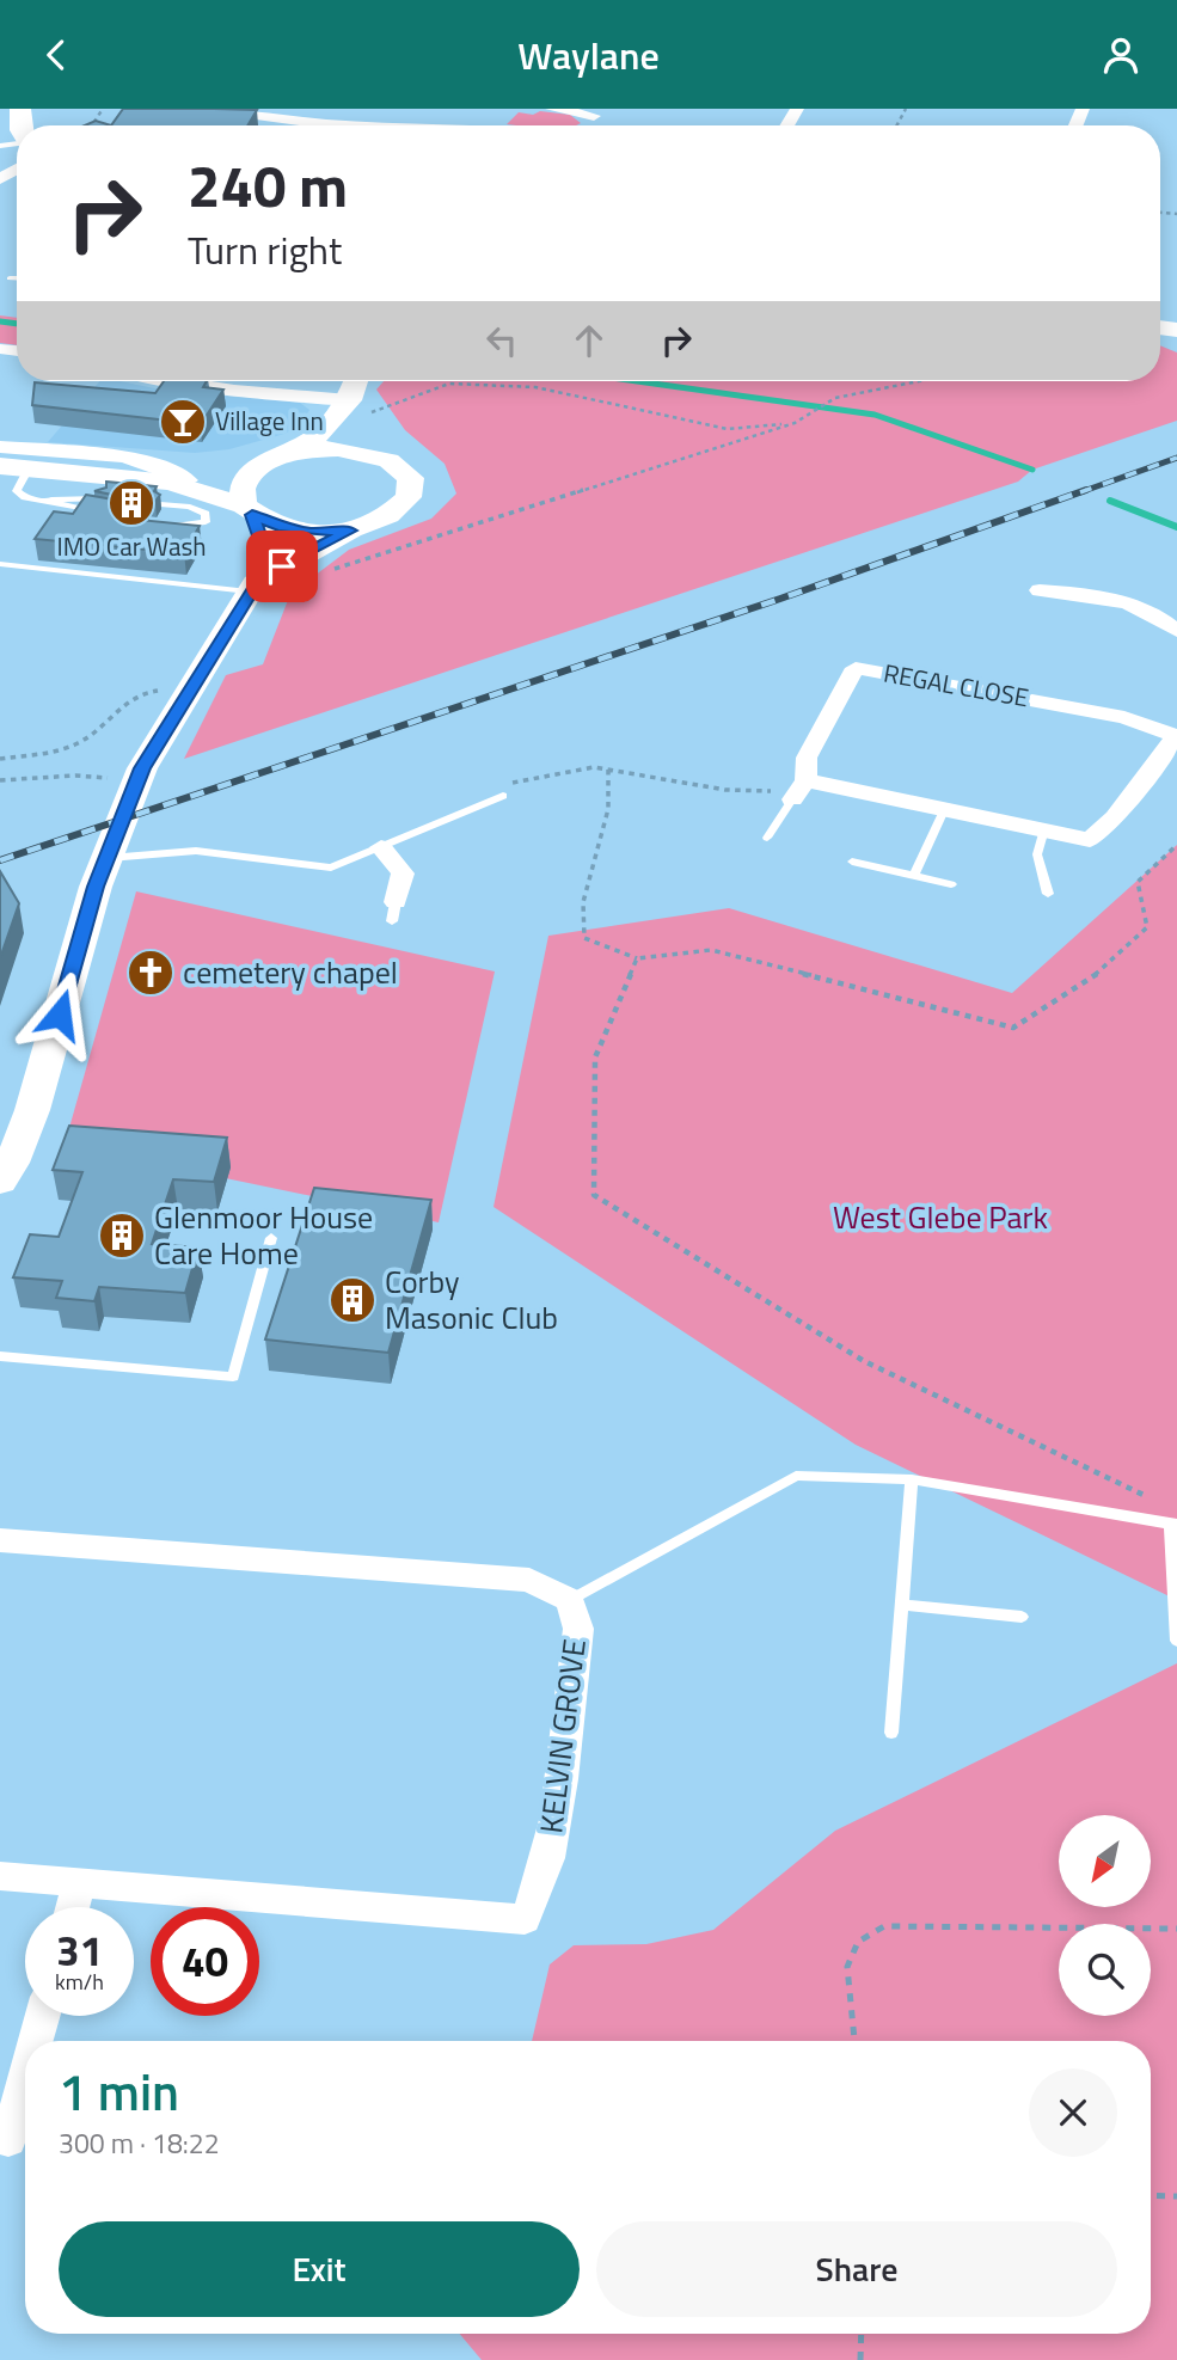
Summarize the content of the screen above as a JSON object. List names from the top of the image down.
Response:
{
  "streets": {
    "street": ["REGAL CLOSE", "KELVIN GROVE"]
  },
  "parks": ["West Glebe Park"],
  "places": {
    "bar": ["Village Inn"],
    "building": ["IMO Car Wash", "Glenmoor House Care Home", "Corby Masonic Club"],
    "church": ["cemetery chapel"]
  },
  "north": "bottom left",
  "page": {
    "header": "Waylane",
    "turn": ["240 m", "Turn right"],
    "speed": "31 km/h",
    "limit": "40",
    "heading": ["1 min", "300 m · 18:22"],
    "buttons": ["Exit", "Share"]
  }
}
